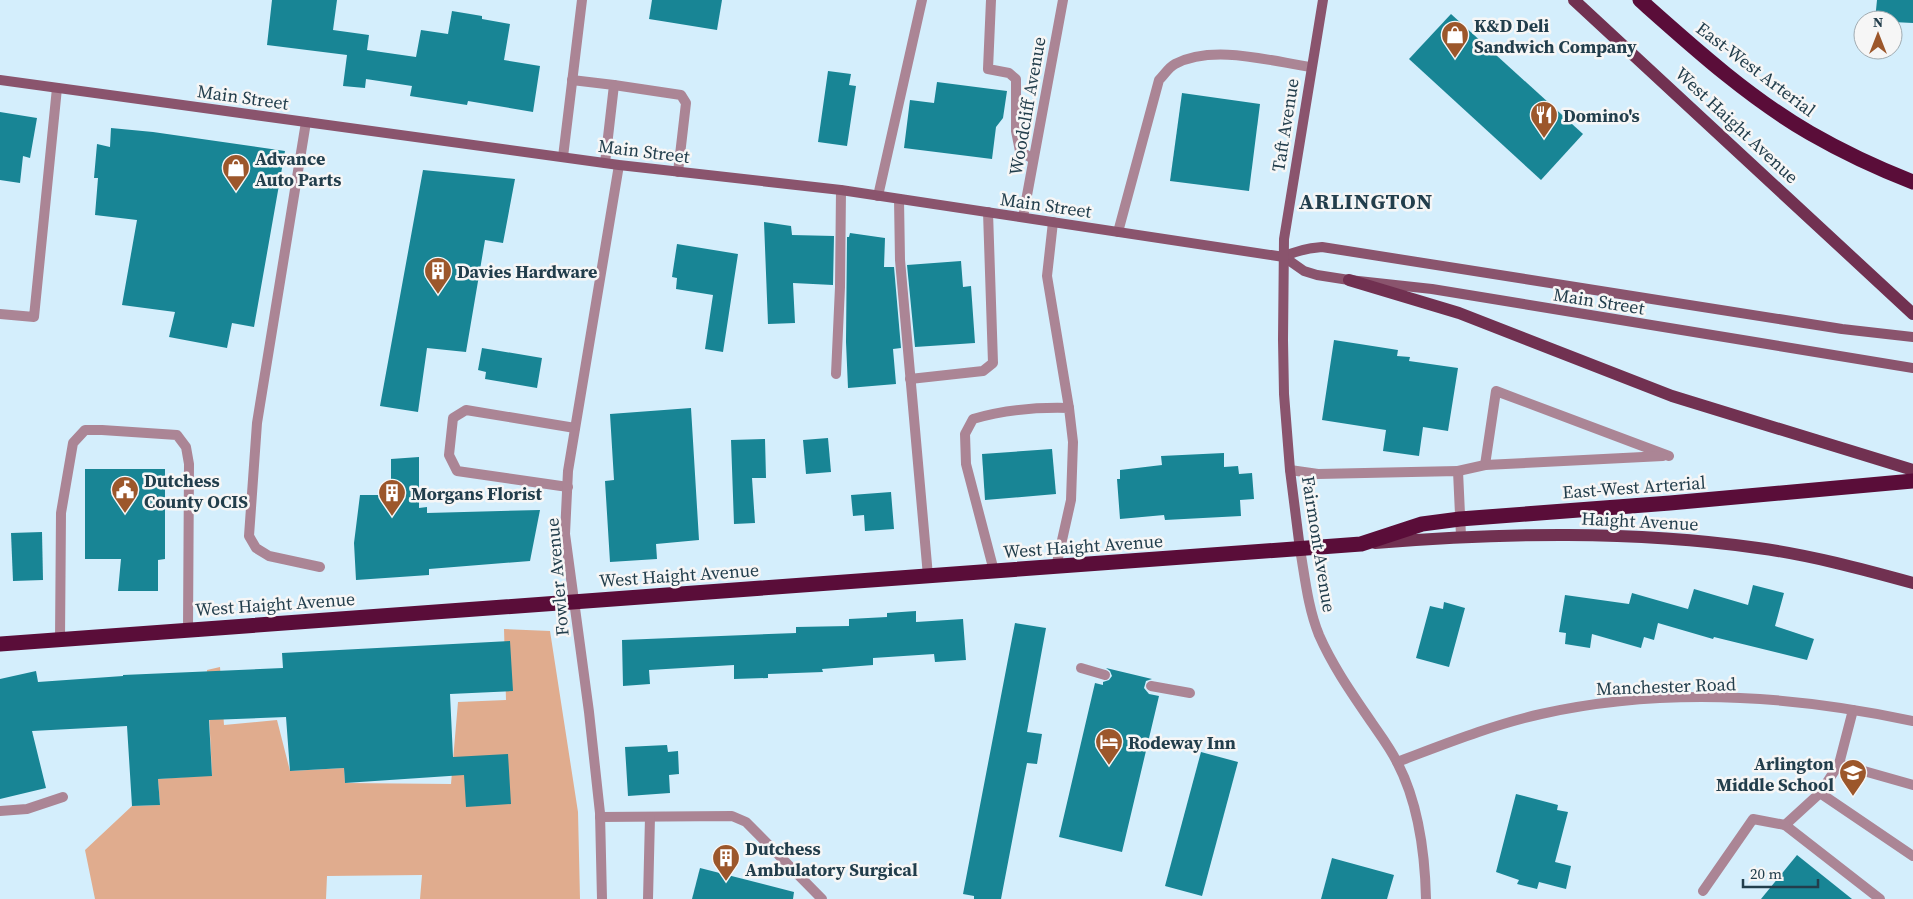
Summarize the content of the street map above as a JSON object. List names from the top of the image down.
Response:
{
  "streets": {
    "highway": ["East-West Arterial", "West Haight Avenue"],
    "main road": ["Haight Avenue"],
    "street": [
      "Main Street",
      "Woodcliff Avenue",
      "Taft Avenue",
      "Fairmont Avenue",
      "Fowler Avenue",
      "Manchester Road"
    ]
  },
  "crossings": [
    ["East-West Arterial", "West Haight Avenue"],
    ["East-West Arterial", "Haight Avenue"],
    ["Main Street", "Woodcliff Avenue"],
    ["Main Street", "Taft Avenue"],
    ["Main Street", "Fairmont Avenue"],
    ["Main Street", "Fowler Avenue"],
    ["Taft Avenue", "Fairmont Avenue"],
    ["West Haight Avenue", "Haight Avenue"],
    ["West Haight Avenue", "Fairmont Avenue"],
    ["West Haight Avenue", "Fowler Avenue"],
    ["Fairmont Avenue", "Manchester Road"]
  ],
  "districts": ["ARLINGTON"],
  "places": {
    "shop": ["K&D Deli Sandwich Company", "Advance Auto Parts"],
    "restaurant": ["Domino's"],
    "building": ["Davies Hardware", "Morgans Florist", "Dutchess Ambulatory Surgical"],
    "public building": ["Dutchess County OCIS"],
    "hotel": ["Rodeway Inn"],
    "school or university": ["Arlington Middle School"]
  },
  "scale_bar": "20 m",
  "north": "top"
}
